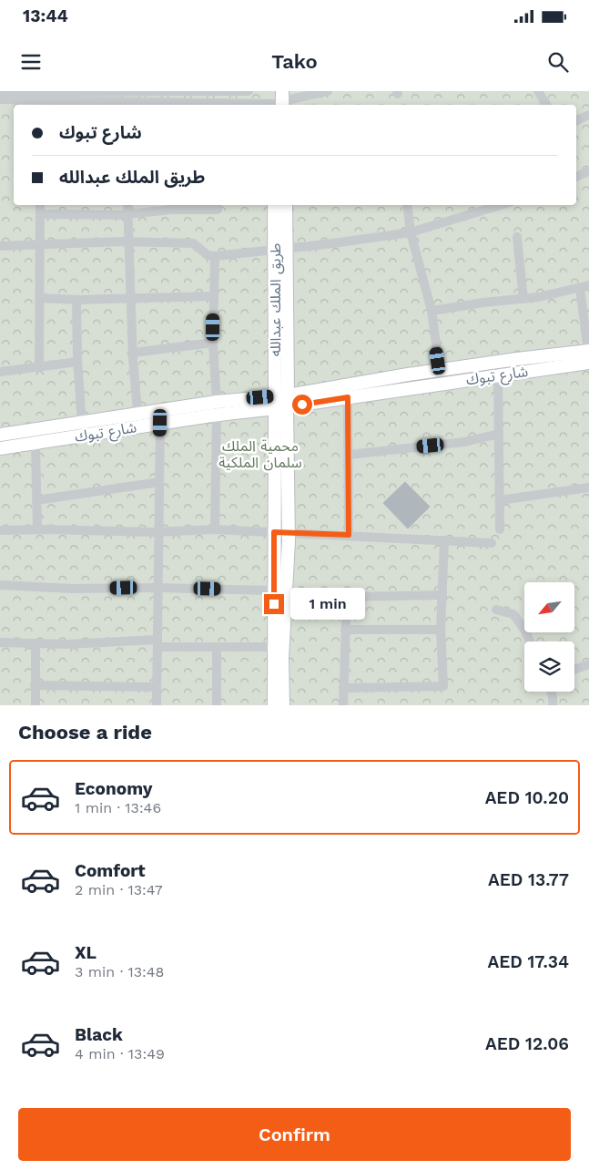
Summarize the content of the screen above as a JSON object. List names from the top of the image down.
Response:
{
  "streets": {
    "main road": ["طريق الملك عبدالله", "شارع تبوك"]
  },
  "crossings": [
    ["طريق الملك عبدالله", "شارع تبوك"]
  ],
  "parks": ["محمية الملك سلمان الملكية"],
  "north": "bottom left",
  "page": {
    "status": "13:44",
    "header": "Tako",
    "banner": ["شارع تبوك", "طريق الملك عبدالله"],
    "bubble": "1 min",
    "heading": "Choose a ride",
    "list": [
      {
        "name": "Economy",
        "note": "1 min · 13:46",
        "value": "AED 10.20"
      },
      {
        "name": "Comfort",
        "note": "2 min · 13:47",
        "value": "AED 13.77"
      },
      {
        "name": "XL",
        "note": "3 min · 13:48",
        "value": "AED 17.34"
      },
      {
        "name": "Black",
        "note": "4 min · 13:49",
        "value": "AED 12.06"
      }
    ],
    "buttons": "Confirm"
  }
}
